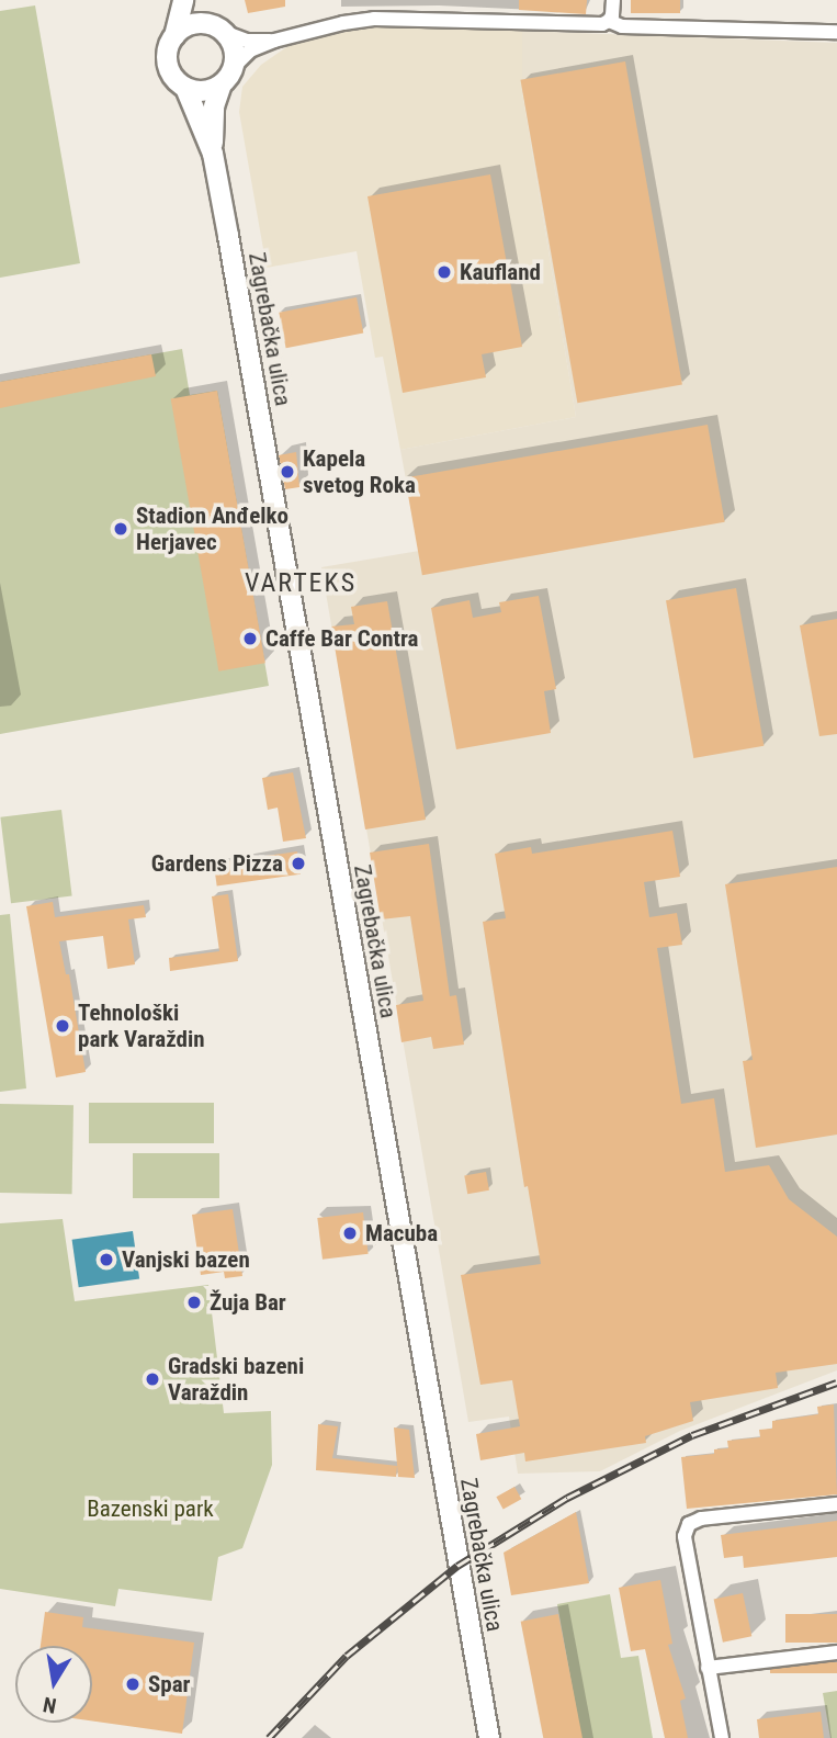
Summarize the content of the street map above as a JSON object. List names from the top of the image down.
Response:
{
  "streets": {
    "main road": ["Zagrebačka ulica"]
  },
  "districts": ["VARTEKS"],
  "parks": ["Bazenski park"],
  "places": [
    "Kaufland",
    "Kapela svetog Roka",
    "Stadion Anđelko Herjavec",
    "Caffe Bar Contra",
    "Gardens Pizza",
    "Tehnološki park Varaždin",
    "Macuba",
    "Vanjski bazen",
    "Žuja Bar",
    "Gradski bazeni Varaždin",
    "Spar"
  ],
  "north": "bottom"
}
